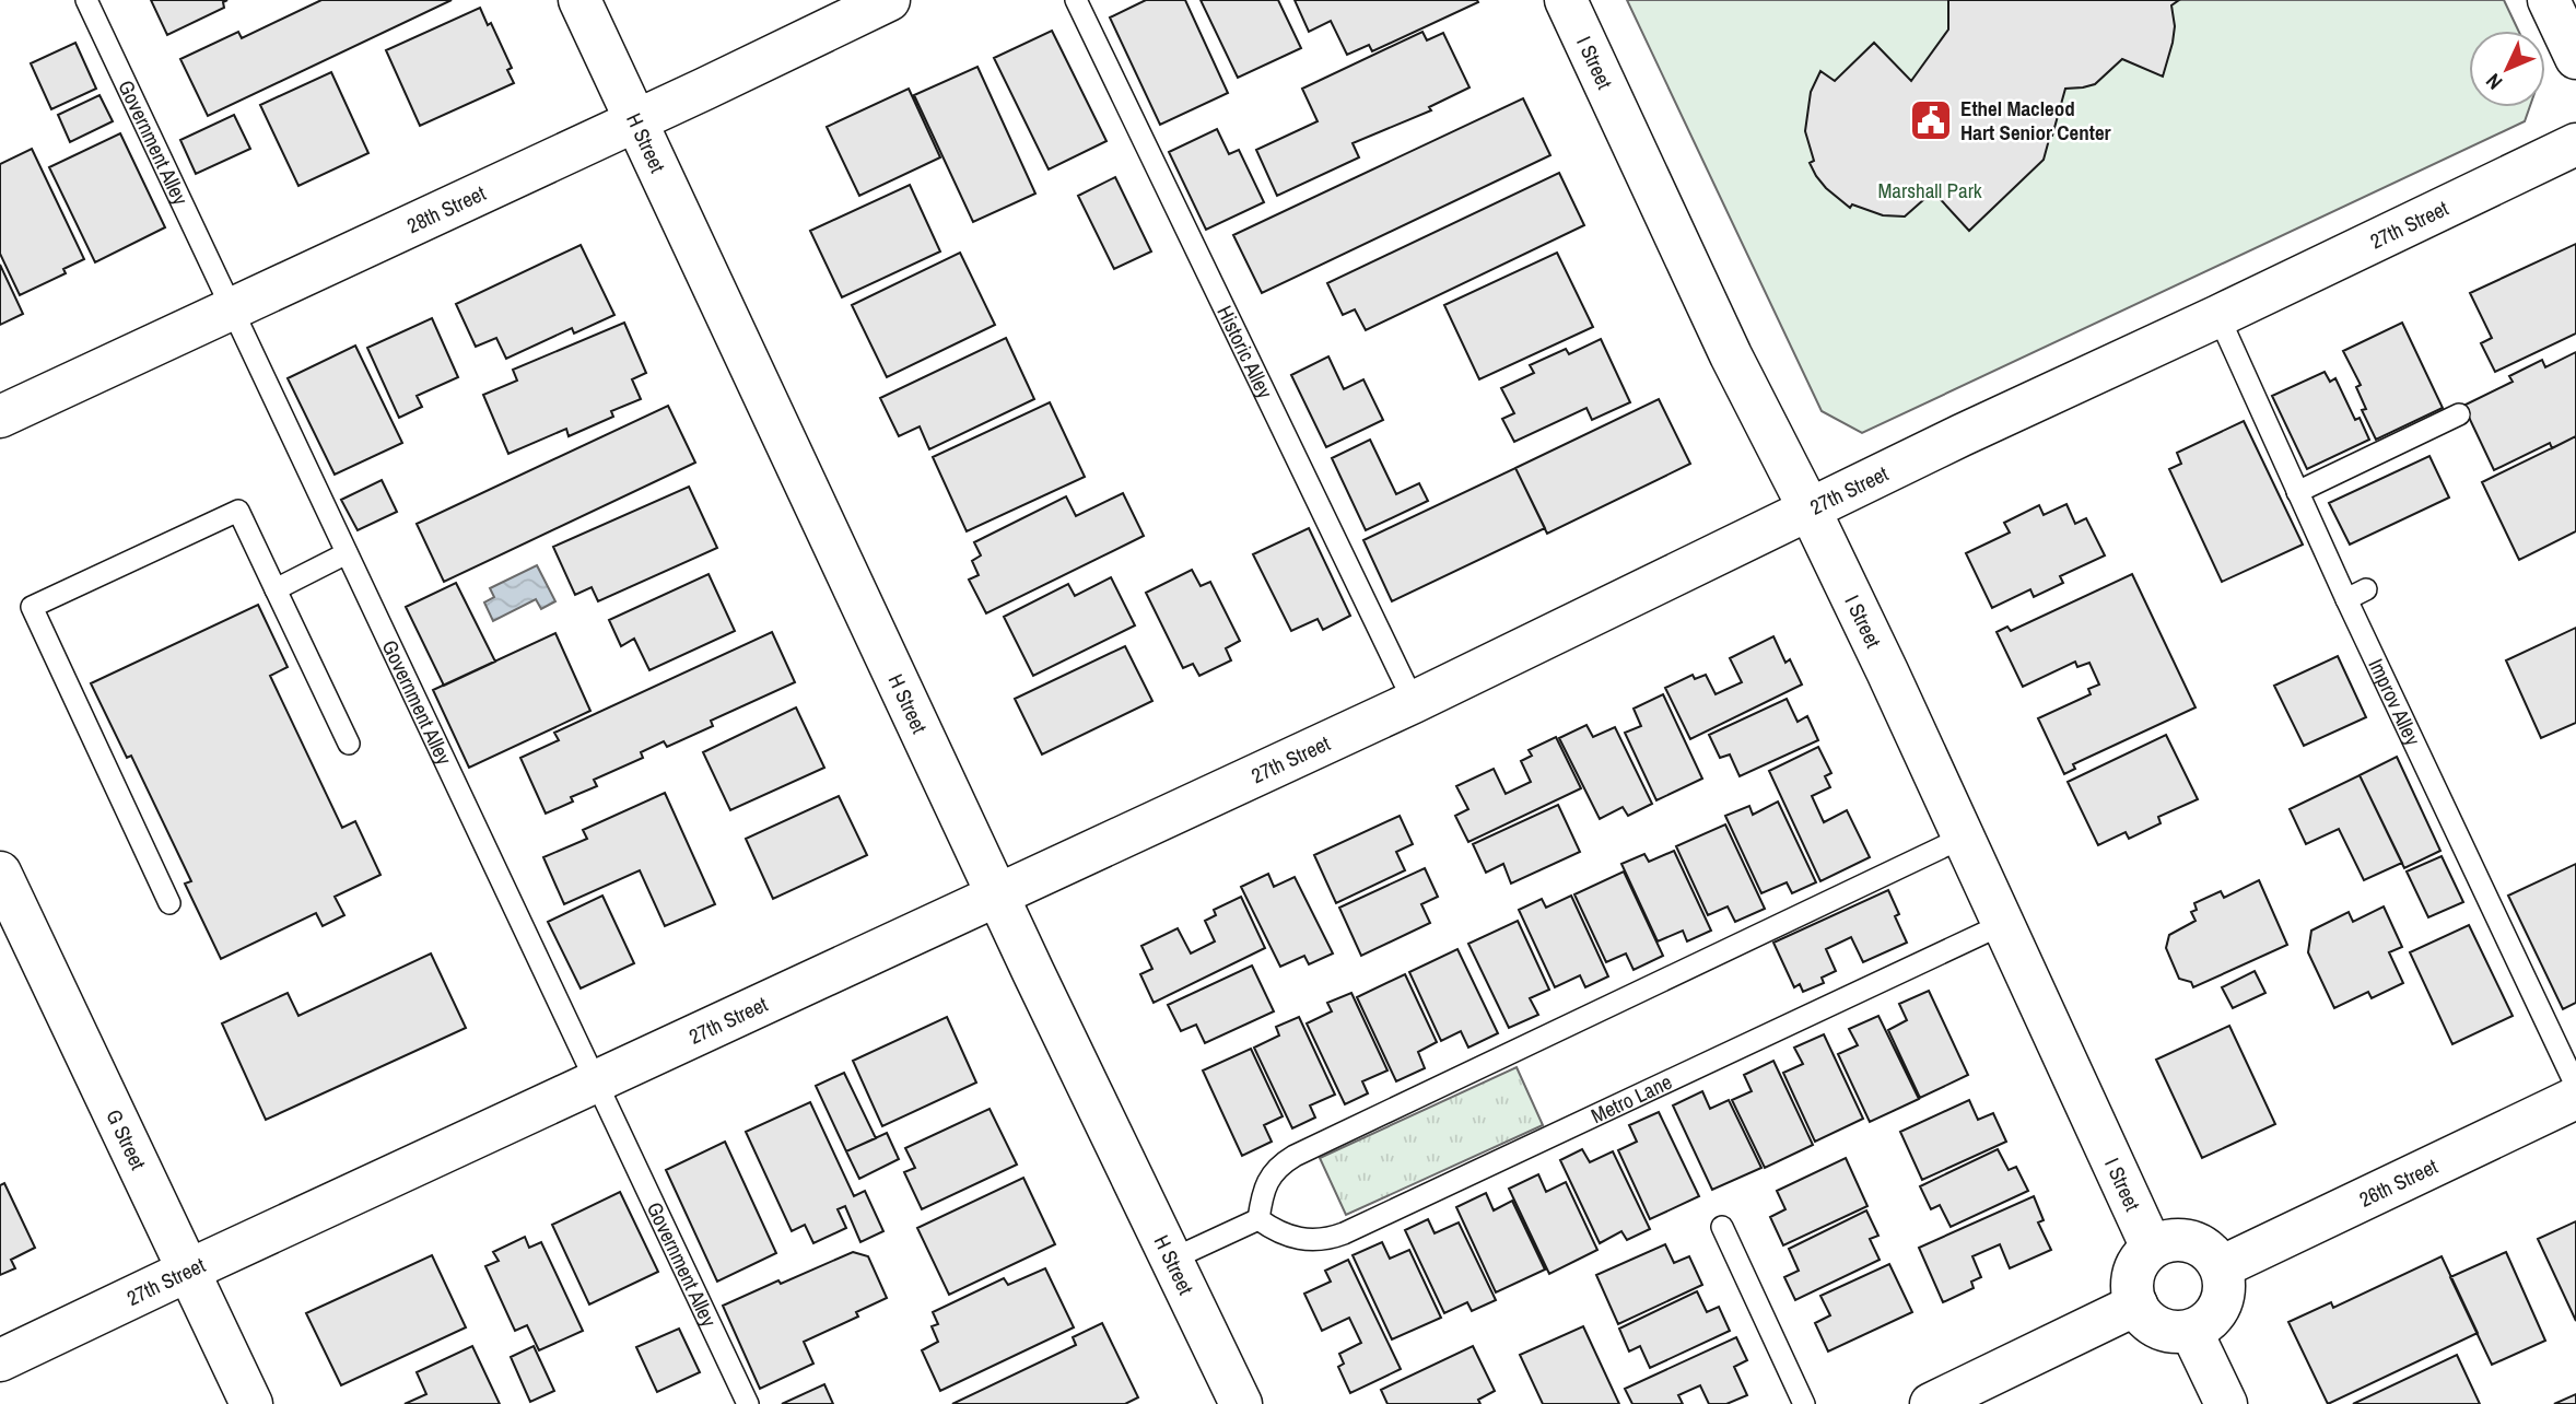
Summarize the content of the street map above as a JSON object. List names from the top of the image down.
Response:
{
  "streets": {
    "street": [
      "I Street",
      "H Street",
      "28th Street",
      "27th Street",
      "G Street",
      "26th Street"
    ],
    "lane": [
      "Government Alley",
      "Historic Alley",
      "Improv Alley",
      "Metro Lane"
    ]
  },
  "crossings": [
    ["I Street", "27th Street"],
    ["I Street", "Metro Lane"],
    ["I Street", "26th Street"],
    ["Government Alley", "28th Street"],
    ["Government Alley", "27th Street"],
    ["H Street", "28th Street"],
    ["H Street", "27th Street"],
    ["27th Street", "Historic Alley"],
    ["27th Street", "Improv Alley"],
    ["27th Street", "G Street"]
  ],
  "parks": ["Marshall Park"],
  "places": {
    "public building": ["Ethel Macleod Hart Senior Center"]
  },
  "north": "bottom left"
}
